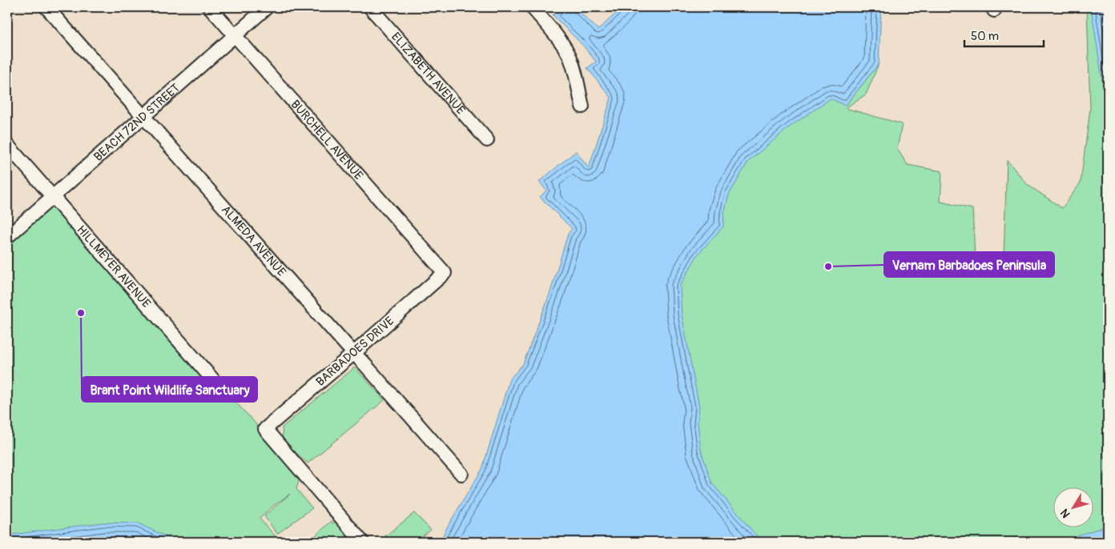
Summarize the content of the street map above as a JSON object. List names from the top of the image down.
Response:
{
  "streets": {
    "street": [
      "ELIZABETH AVENUE",
      "BEACH 72ND STREET",
      "BURCHELL AVENUE",
      "ALMEDA AVENUE",
      "HILLMEYER AVENUE",
      "BARBADOES DRIVE"
    ]
  },
  "crossings": [
    ["BEACH 72ND STREET", "BURCHELL AVENUE"],
    ["BEACH 72ND STREET", "ALMEDA AVENUE"],
    ["BEACH 72ND STREET", "HILLMEYER AVENUE"],
    ["BURCHELL AVENUE", "BARBADOES DRIVE"],
    ["ALMEDA AVENUE", "BARBADOES DRIVE"]
  ],
  "places": ["Vernam Barbadoes Peninsula", "Brant Point Wildlife Sanctuary"],
  "scale_bar": "50 m",
  "north": "bottom left"
}
